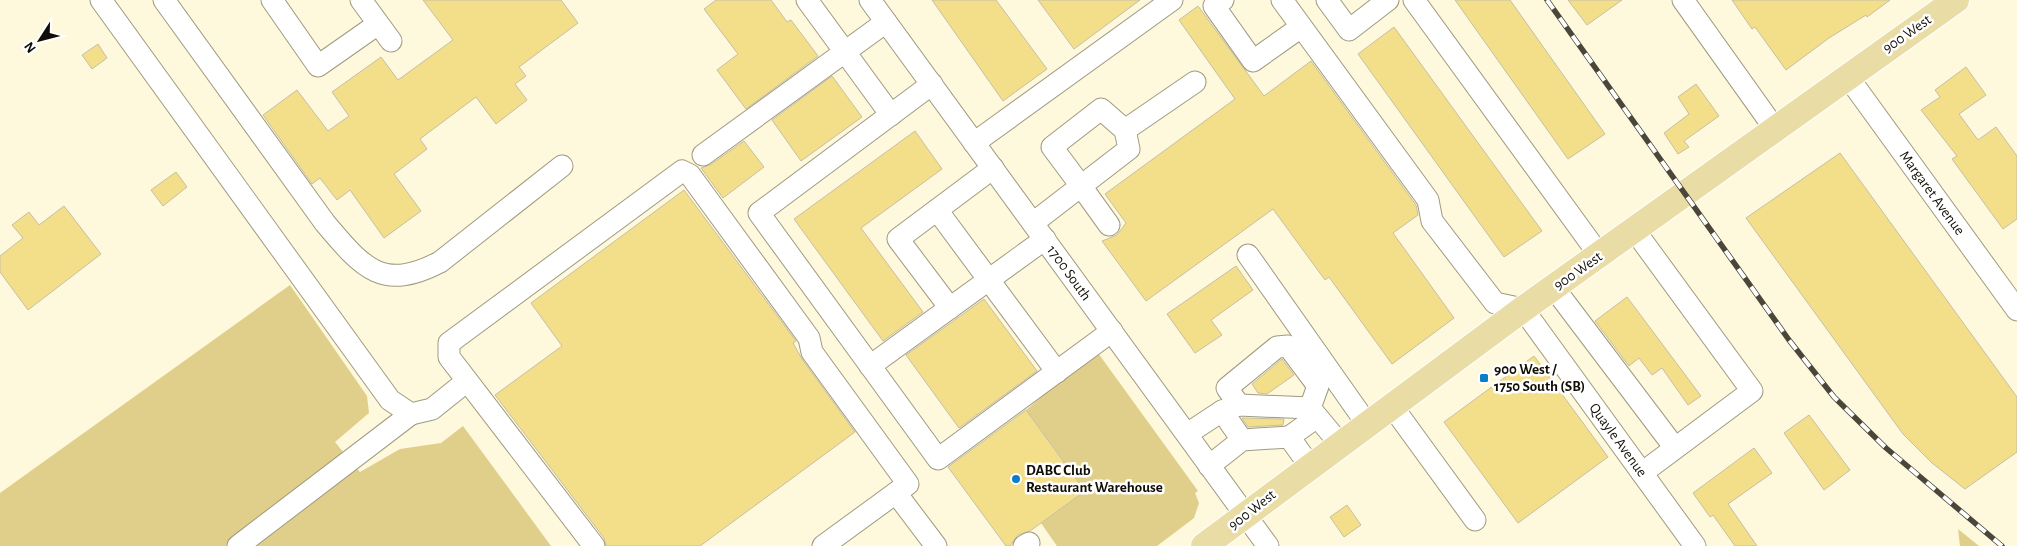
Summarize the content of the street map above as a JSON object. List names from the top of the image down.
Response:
{
  "streets": {
    "main road": ["900 West"],
    "street": ["Margaret Avenue", "1700 South", "Quayle Avenue"]
  },
  "crossings": [
    ["900 West", "Margaret Avenue"],
    ["900 West", "1700 South"],
    ["900 West", "Quayle Avenue"]
  ],
  "places": {
    "transit": ["900 West / 1750 South (SB)"],
    "other": ["DABC Club Restaurant Warehouse"]
  },
  "north": "bottom left"
}
